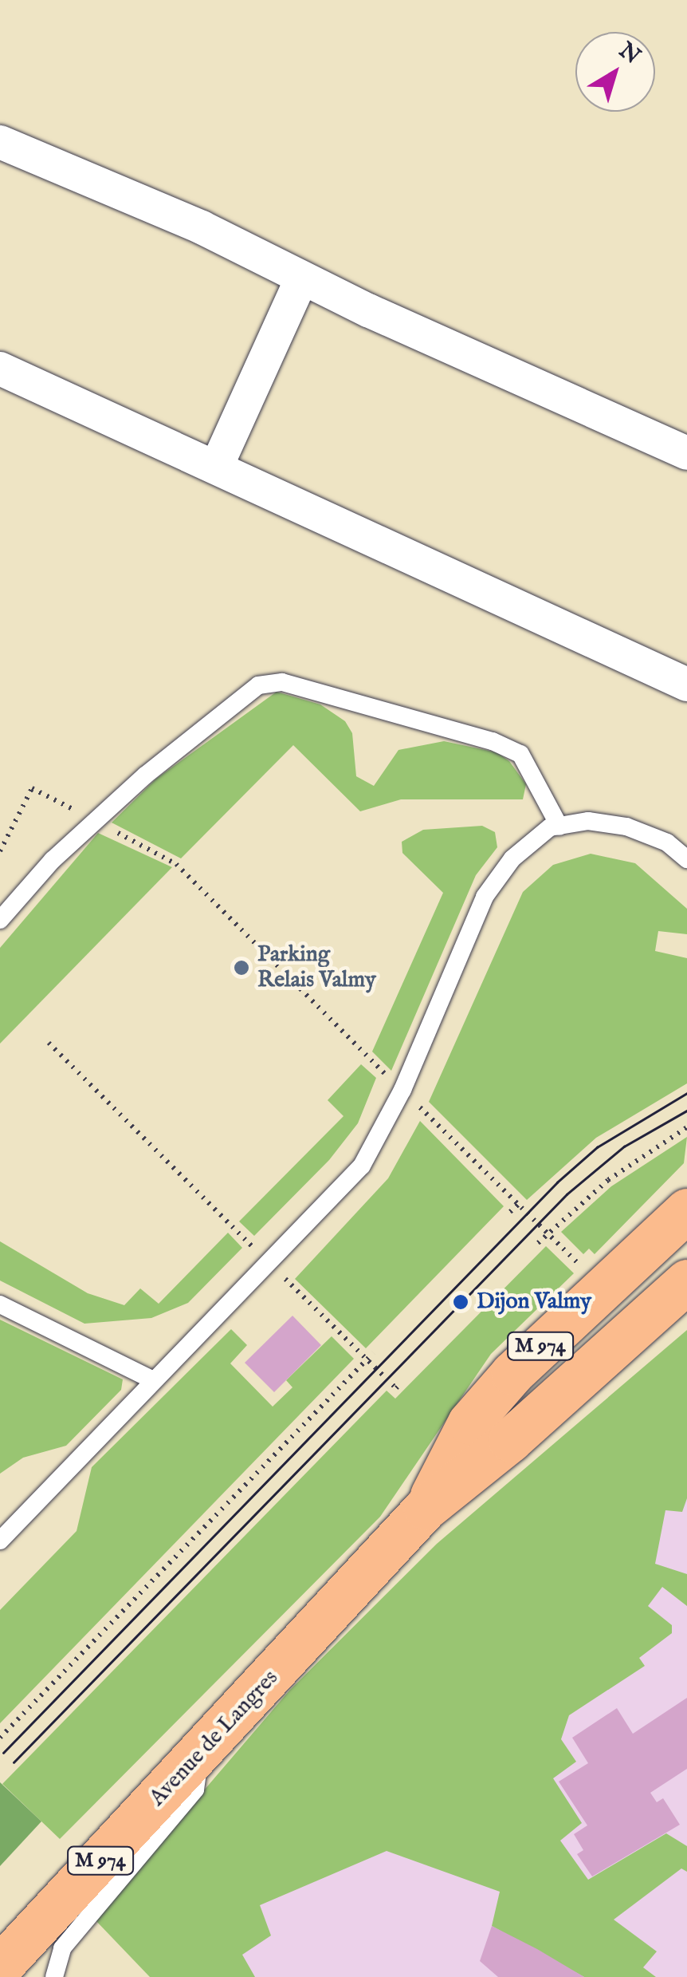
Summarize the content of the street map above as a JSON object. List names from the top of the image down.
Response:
{
  "streets": {
    "main road": ["M 974", "Avenue de Langres"]
  },
  "places": ["Parking Relais Valmy", "Dijon Valmy"],
  "north": "top right"
}
